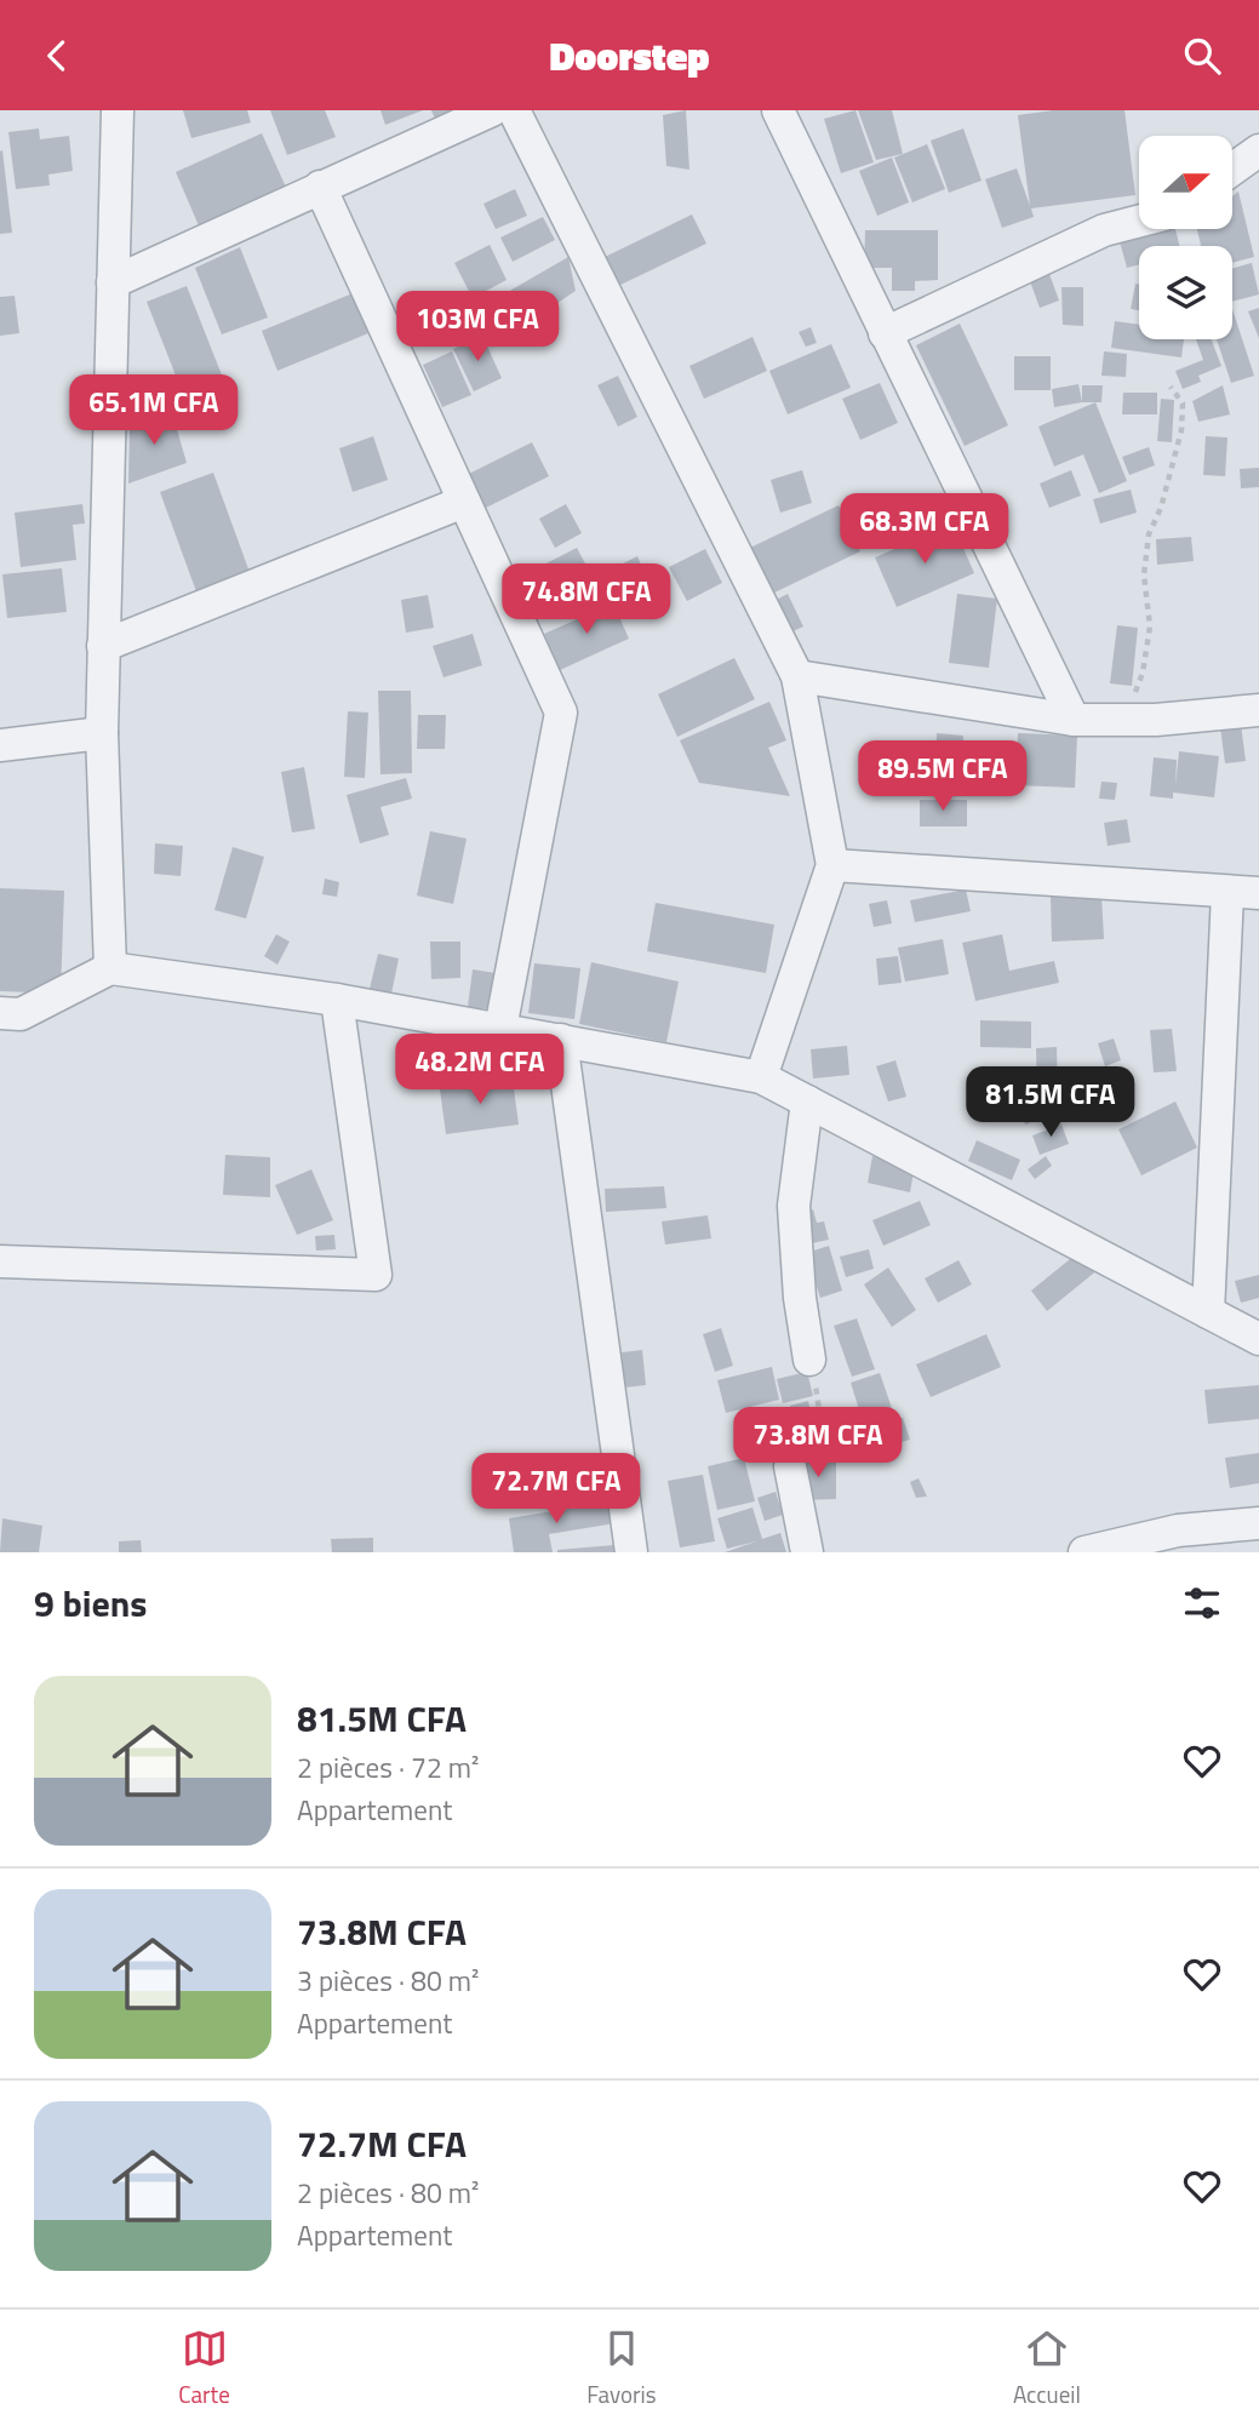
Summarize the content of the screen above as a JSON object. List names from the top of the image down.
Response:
{
  "north": "right",
  "page": {
    "header": "Doorstep",
    "price": [
      "103M CFA",
      "65.1M CFA",
      "68.3M CFA",
      "74.8M CFA",
      "89.5M CFA",
      "48.2M CFA",
      "81.5M CFA",
      "73.8M CFA",
      "72.7M CFA"
    ],
    "heading": "9 biens",
    "list": [
      {
        "name": "81.5M CFA",
        "note": "2 pièces · 72 m² · Appartement"
      },
      {
        "name": "73.8M CFA",
        "note": "3 pièces · 80 m² · Appartement"
      },
      {
        "name": "72.7M CFA",
        "note": "2 pièces · 80 m² · Appartement"
      }
    ],
    "tabs": ["Carte", "Favoris", "Accueil"]
  }
}
